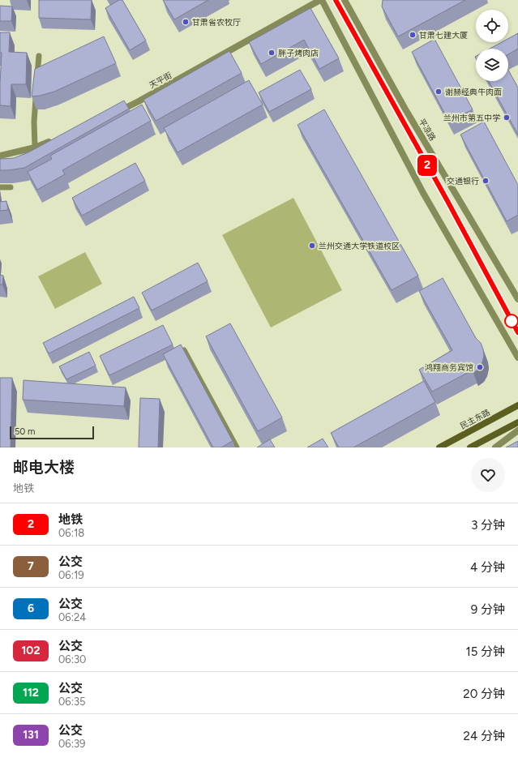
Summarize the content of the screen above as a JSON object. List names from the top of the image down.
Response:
{
  "streets": {
    "main road": ["民主东路"],
    "street": ["天平街", "平凉路"]
  },
  "places": [
    "甘肃省农牧厅",
    "甘肃七建大厦",
    "胖子烤肉店",
    "谢赫经典牛肉面",
    "兰州市第五中学",
    "交通银行",
    "兰州交通大学铁道校区",
    "鸿翔商务宾馆"
  ],
  "lines": ["metro line 2"],
  "scale_bar": "50 m",
  "page": {
    "on_map": "2",
    "scale": "50 m",
    "heading": ["邮电大楼", "地铁"],
    "list": [
      {
        "mark": "2",
        "name": "地铁",
        "note": "06:18",
        "value": "3 分钟"
      },
      {
        "mark": "7",
        "name": "公交",
        "note": "06:19",
        "value": "4 分钟"
      },
      {
        "mark": "6",
        "name": "公交",
        "note": "06:24",
        "value": "9 分钟"
      },
      {
        "mark": "102",
        "name": "公交",
        "note": "06:30",
        "value": "15 分钟"
      },
      {
        "mark": "112",
        "name": "公交",
        "note": "06:35",
        "value": "20 分钟"
      },
      {
        "mark": "131",
        "name": "公交",
        "note": "06:39",
        "value": "24 分钟"
      }
    ]
  }
}
